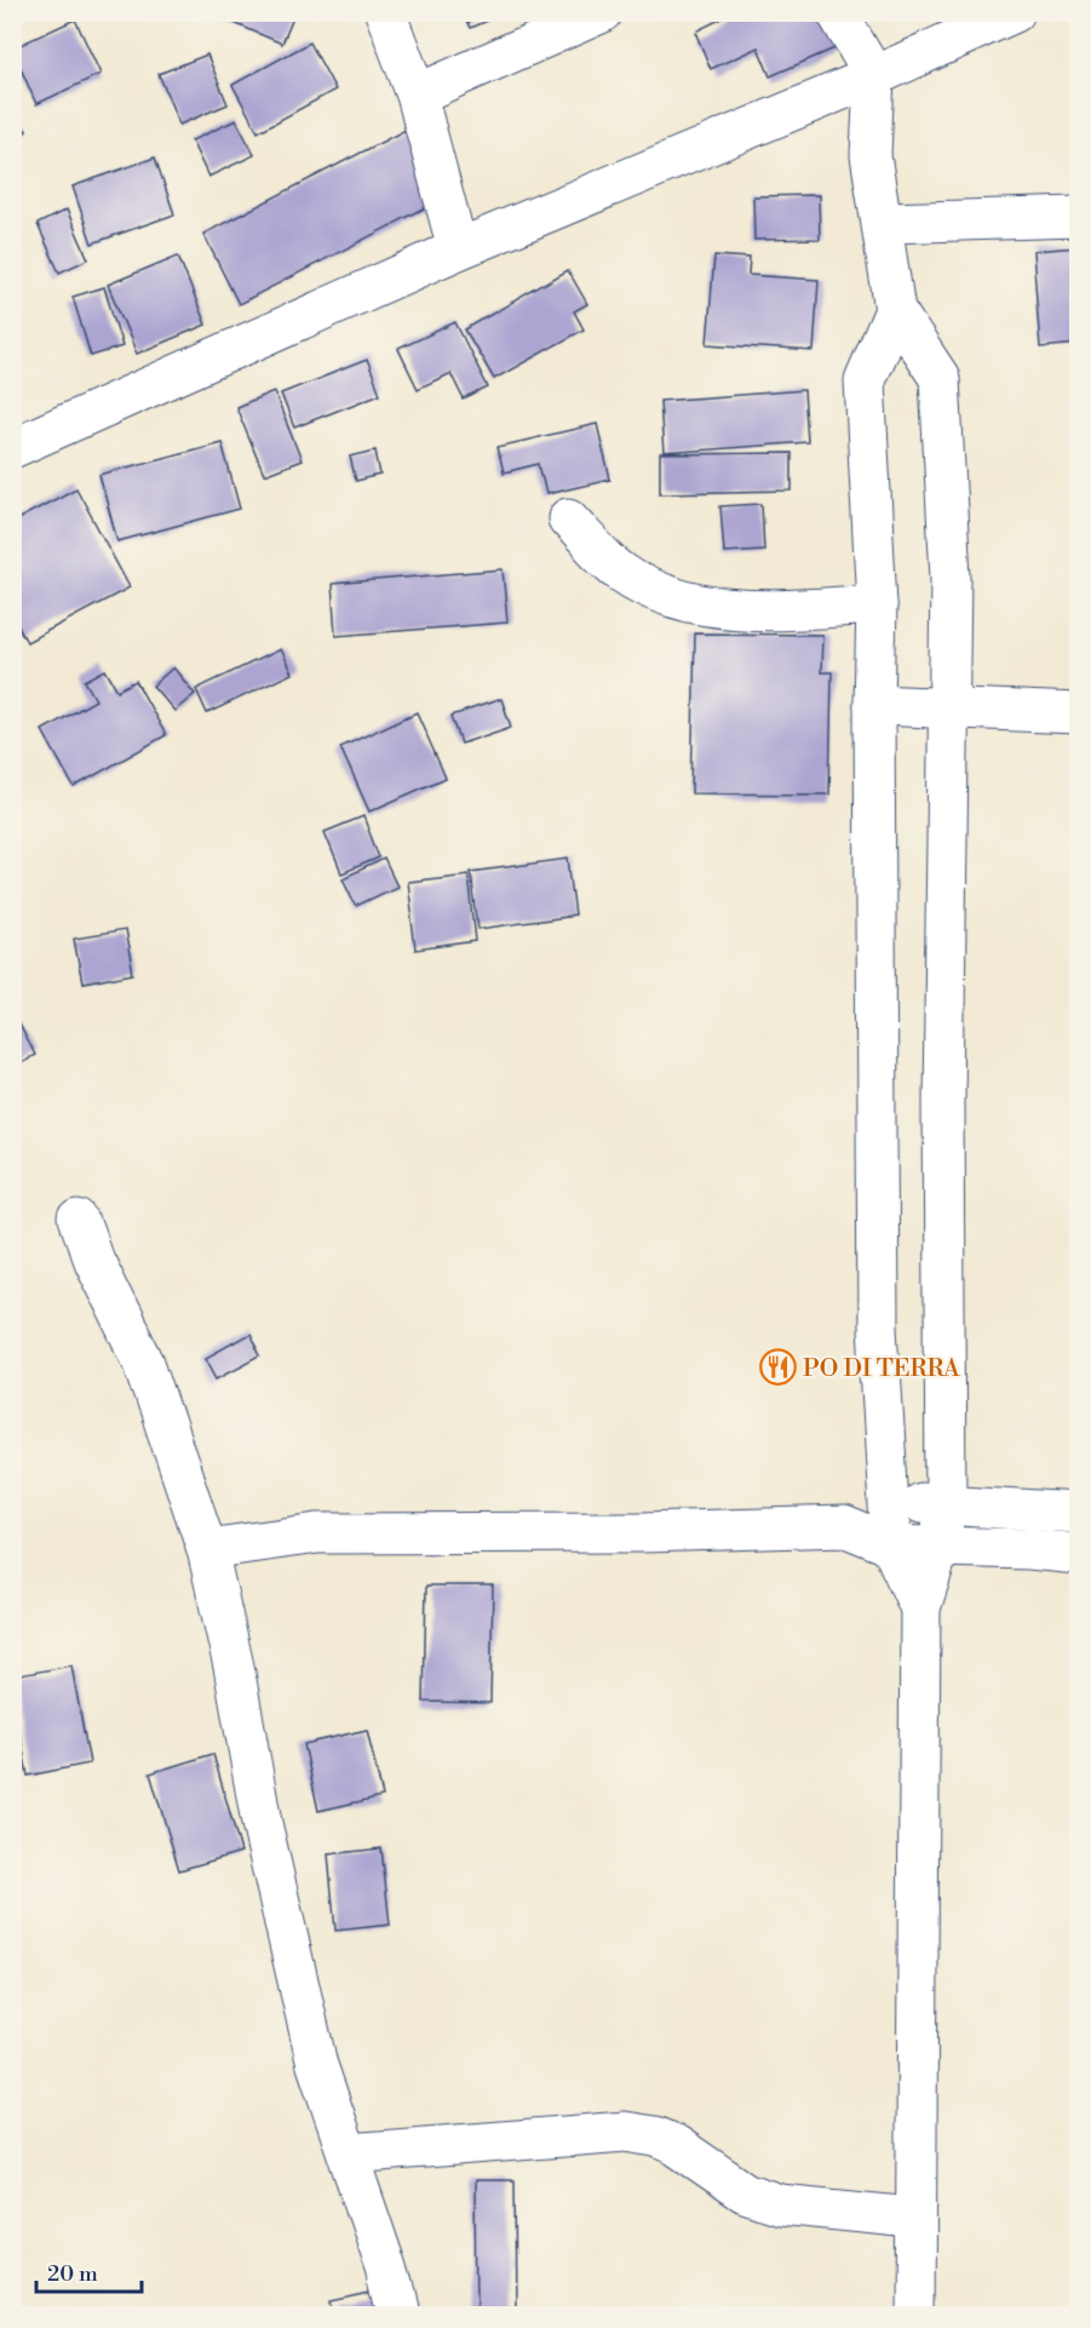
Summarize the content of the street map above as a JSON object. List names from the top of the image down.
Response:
{
  "places": {
    "restaurant": ["PO DI TERRA"]
  },
  "scale_bar": "20 m"
}
